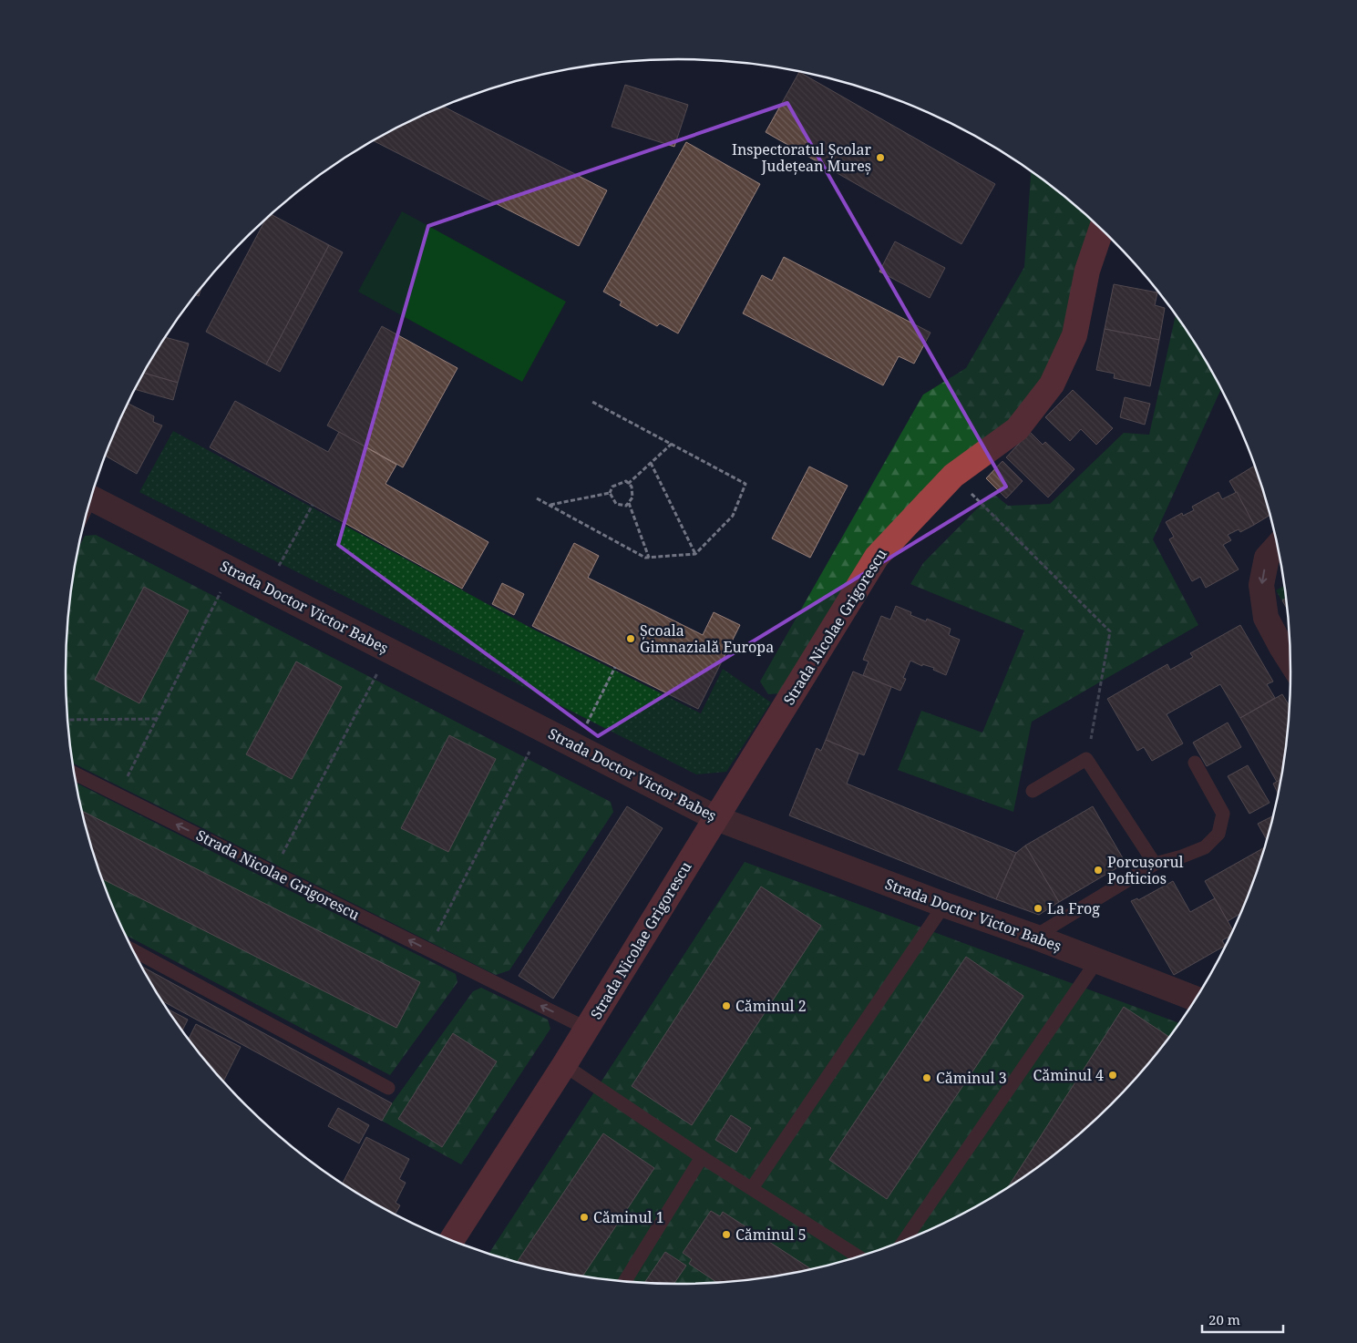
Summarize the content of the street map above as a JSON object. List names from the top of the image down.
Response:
{
  "streets": {
    "street": ["Strada Doctor Victor Babeș", "Strada Nicolae Grigorescu"]
  },
  "crossings": [
    ["Strada Doctor Victor Babeș", "Strada Nicolae Grigorescu"]
  ],
  "places": [
    "Inspectoratul Școlar Județean Mureș",
    "Școala Gimnazială Europa",
    "Porcușorul Pofticios",
    "La Frog",
    "Căminul 2",
    "Căminul 4",
    "Căminul 3",
    "Căminul 1",
    "Căminul 5"
  ],
  "scale_bar": "20 m"
}
